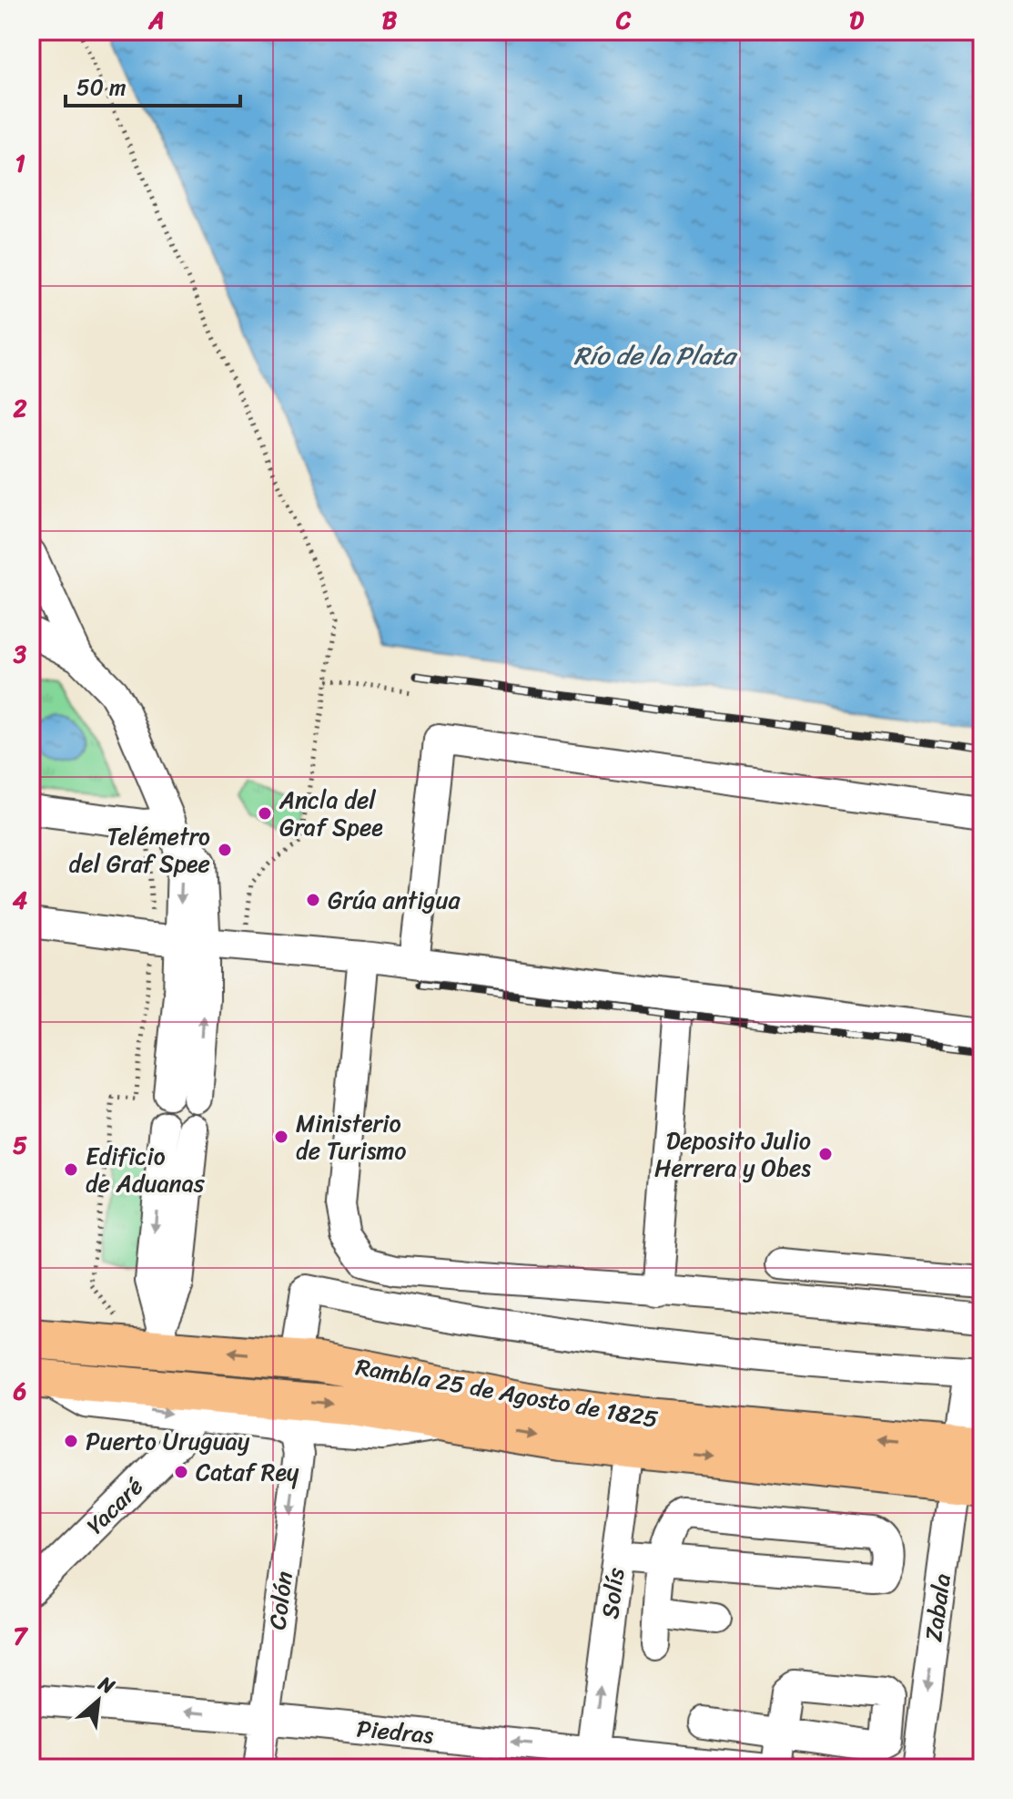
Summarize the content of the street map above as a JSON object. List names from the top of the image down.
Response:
{
  "streets": {
    "main road": ["Rambla 25 de Agosto de 1825"],
    "street": [
      "Yacaré",
      "Solís",
      "Colón",
      "Zabala",
      "Piedras"
    ]
  },
  "crossings": [
    ["Rambla 25 de Agosto de 1825", "Yacaré"],
    ["Rambla 25 de Agosto de 1825", "Solís"],
    ["Rambla 25 de Agosto de 1825", "Colón"],
    ["Rambla 25 de Agosto de 1825", "Zabala"],
    ["Solís", "Piedras"],
    ["Colón", "Piedras"]
  ],
  "one_way": ["Colón", "Zabala", "Piedras"],
  "water": ["Río de la Plata"],
  "places": [
    "Ancla del Graf Spee",
    "Telémetro del Graf Spee",
    "Grúa antigua",
    "Ministerio de Turismo",
    "Deposito Julio Herrera y Obes",
    "Edificio de Aduanas",
    "Puerto Uruguay",
    "Cataf Rey"
  ],
  "scale_bar": "50 m",
  "north": "top right",
  "grid": {
    "columns": [
      "A",
      "B",
      "C",
      "D"
    ],
    "rows": [
      "1",
      "2",
      "3",
      "4",
      "5",
      "6",
      "7"
    ]
  }
}
